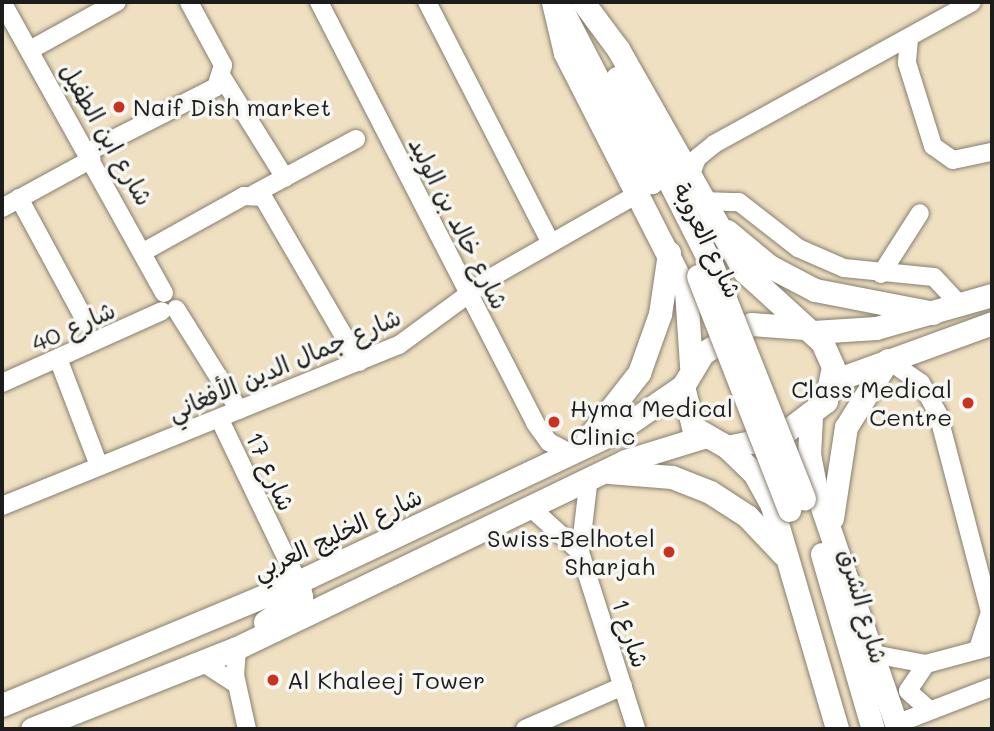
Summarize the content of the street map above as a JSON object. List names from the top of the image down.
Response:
{
  "streets": {
    "main road": ["شارع العروبة", "شارع الخليج العربي", "شارع الشرق"],
    "street": [
      "شارع ابن الطفيل",
      "شارع خالد بن الوليد",
      "شارع 40",
      "شارع جمال الدين الأفغاني",
      "شارع 17",
      "شارع 1"
    ]
  },
  "crossings": [
    ["شارع ابن الطفيل", "شارع 40"],
    ["شارع ابن الطفيل", "شارع جمال الدين الأفغاني"],
    ["شارع خالد بن الوليد", "شارع جمال الدين الأفغاني"],
    ["شارع خالد بن الوليد", "شارع الخليج العربي"],
    ["شارع العروبة", "شارع الشرق"],
    ["شارع جمال الدين الأفغاني", "شارع 17"],
    ["شارع 17", "شارع الخليج العربي"]
  ],
  "places": [
    "Naif Dish market",
    "Class Medical Centre",
    "Hyma Medical Clinic",
    "Swiss-Belhotel Sharjah",
    "Al Khaleej Tower"
  ]
}
